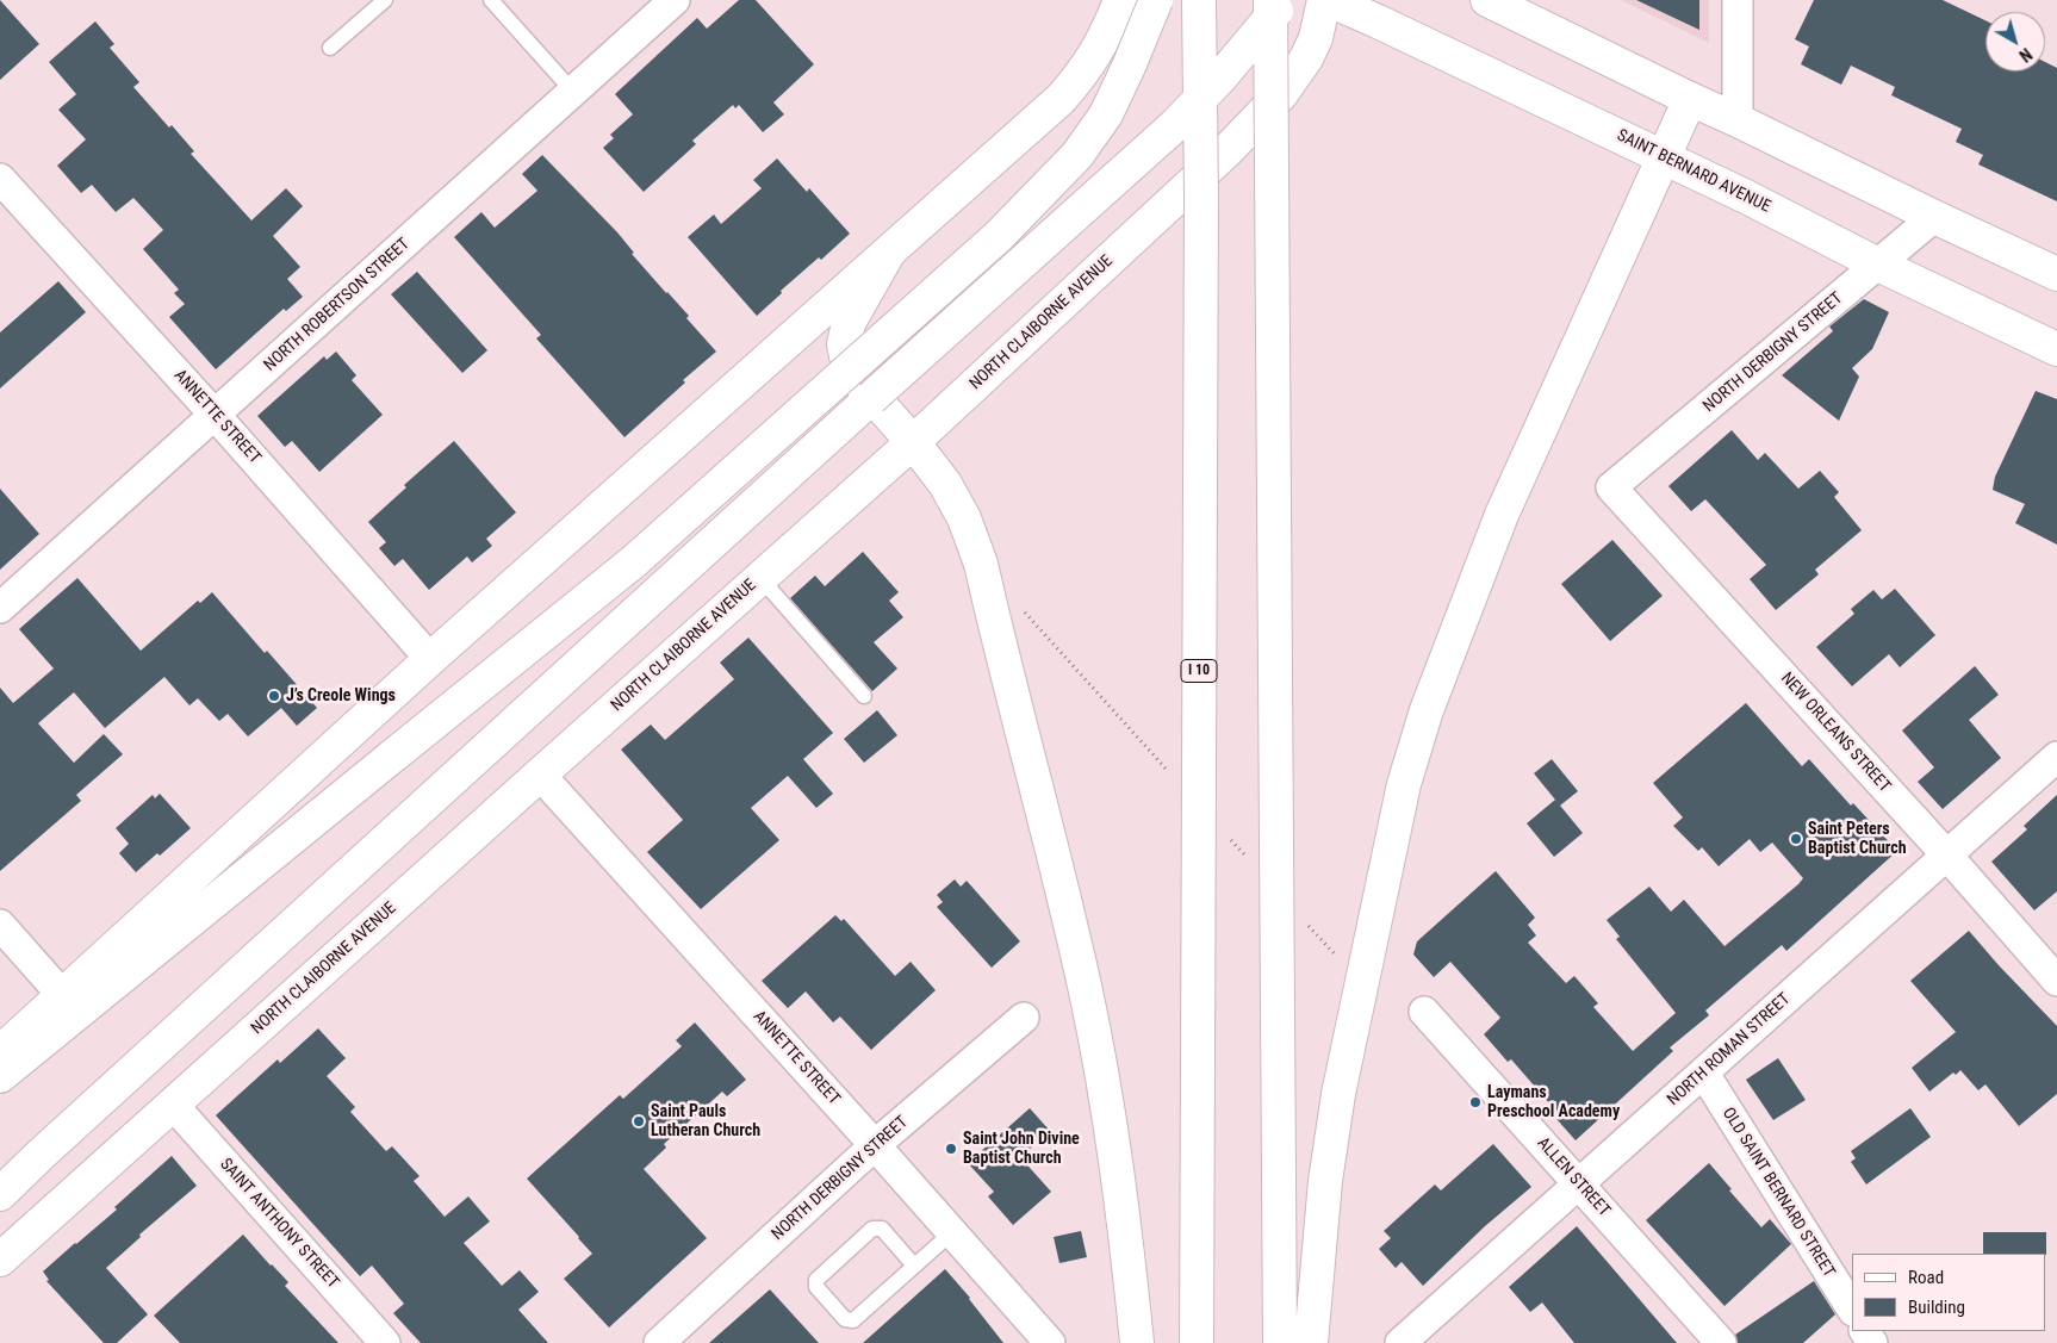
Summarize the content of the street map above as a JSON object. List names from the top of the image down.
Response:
{
  "streets": {
    "main road": ["SAINT BERNARD AVENUE", "NORTH CLAIBORNE AVENUE", "I 10"],
    "street": [
      "NORTH ROBERTSON STREET",
      "NORTH DERBIGNY STREET",
      "ANNETTE STREET",
      "NEW ORLEANS STREET",
      "NORTH ROMAN STREET",
      "ALLEN STREET",
      "OLD SAINT BERNARD STREET",
      "SAINT ANTHONY STREET"
    ]
  },
  "crossings": [
    ["SAINT BERNARD AVENUE", "NORTH CLAIBORNE AVENUE"],
    ["SAINT BERNARD AVENUE", "NORTH DERBIGNY STREET"],
    ["NORTH ROBERTSON STREET", "ANNETTE STREET"],
    ["NORTH CLAIBORNE AVENUE", "ANNETTE STREET"],
    ["NORTH CLAIBORNE AVENUE", "SAINT ANTHONY STREET"],
    ["NORTH DERBIGNY STREET", "ANNETTE STREET"],
    ["NORTH DERBIGNY STREET", "NEW ORLEANS STREET"],
    ["NEW ORLEANS STREET", "NORTH ROMAN STREET"],
    ["NORTH ROMAN STREET", "ALLEN STREET"],
    ["NORTH ROMAN STREET", "OLD SAINT BERNARD STREET"]
  ],
  "places": [
    "J’s Creole Wings",
    "Saint Peters Baptist Church",
    "Laymans Preschool Academy",
    "Saint Pauls Lutheran Church",
    "Saint John Divine Baptist Church"
  ],
  "legend": ["Road", "Building"],
  "north": "bottom right"
}
